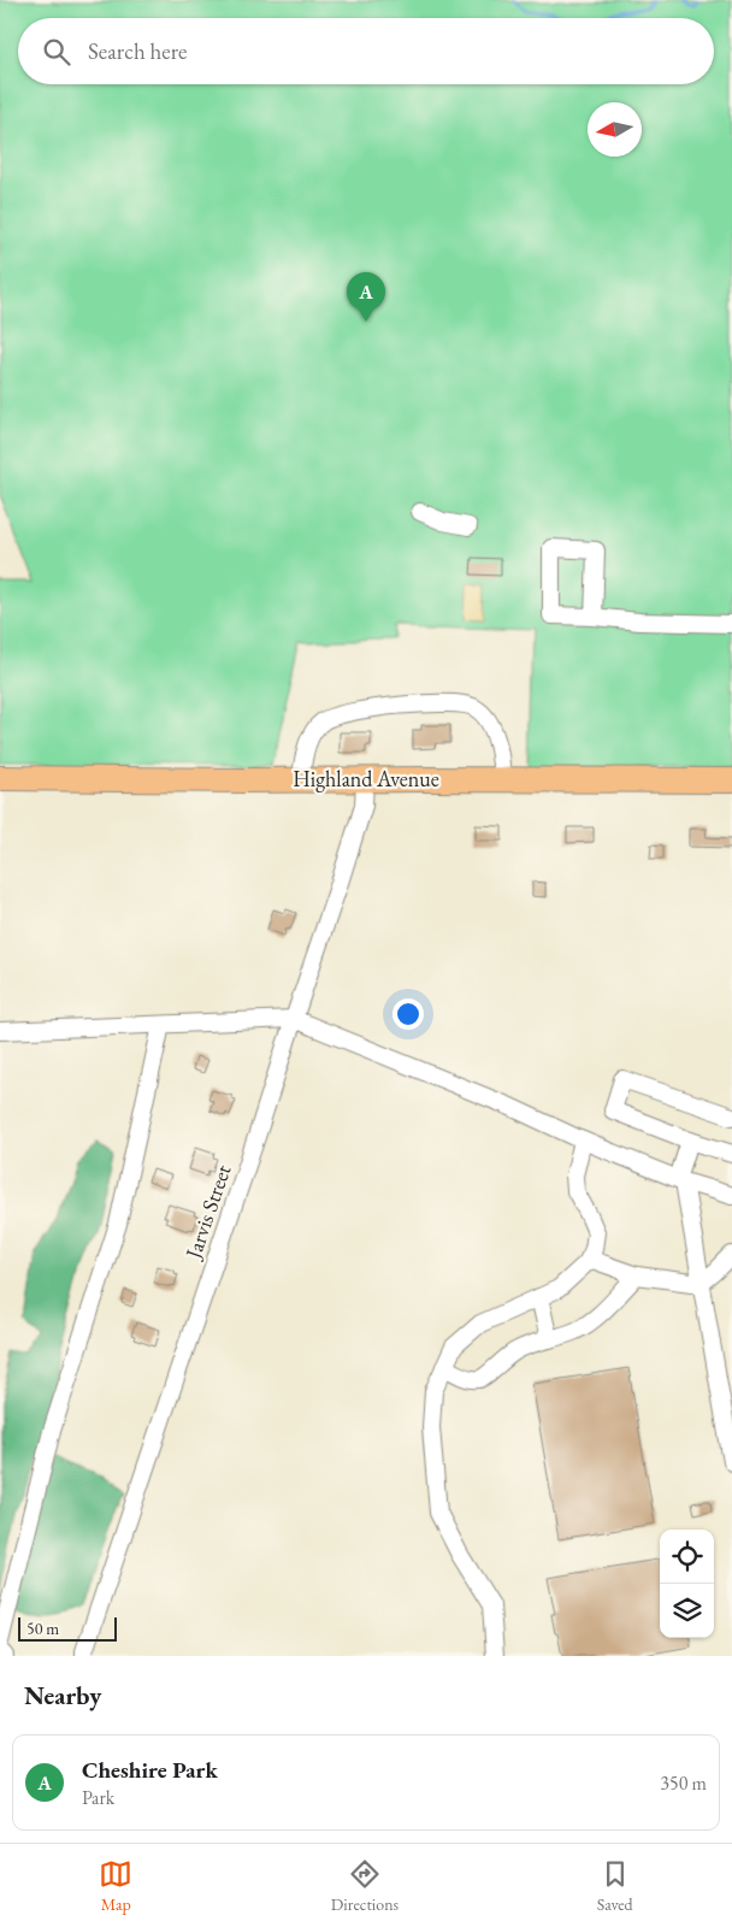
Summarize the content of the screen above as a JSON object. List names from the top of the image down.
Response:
{
  "streets": {
    "highway": ["Highland Avenue"],
    "street": ["Jarvis Street"]
  },
  "crossings": [
    ["Highland Avenue", "Jarvis Street"]
  ],
  "scale_bar": "50 m",
  "north": "left",
  "page": {
    "search": "Search here",
    "pins": "A",
    "scale": "50 m",
    "heading": "Nearby",
    "list": [
      {
        "mark": "A",
        "name": "Cheshire Park",
        "note": "Park",
        "value": "350 m"
      }
    ],
    "nav": ["Map", "Directions", "Saved"]
  }
}
